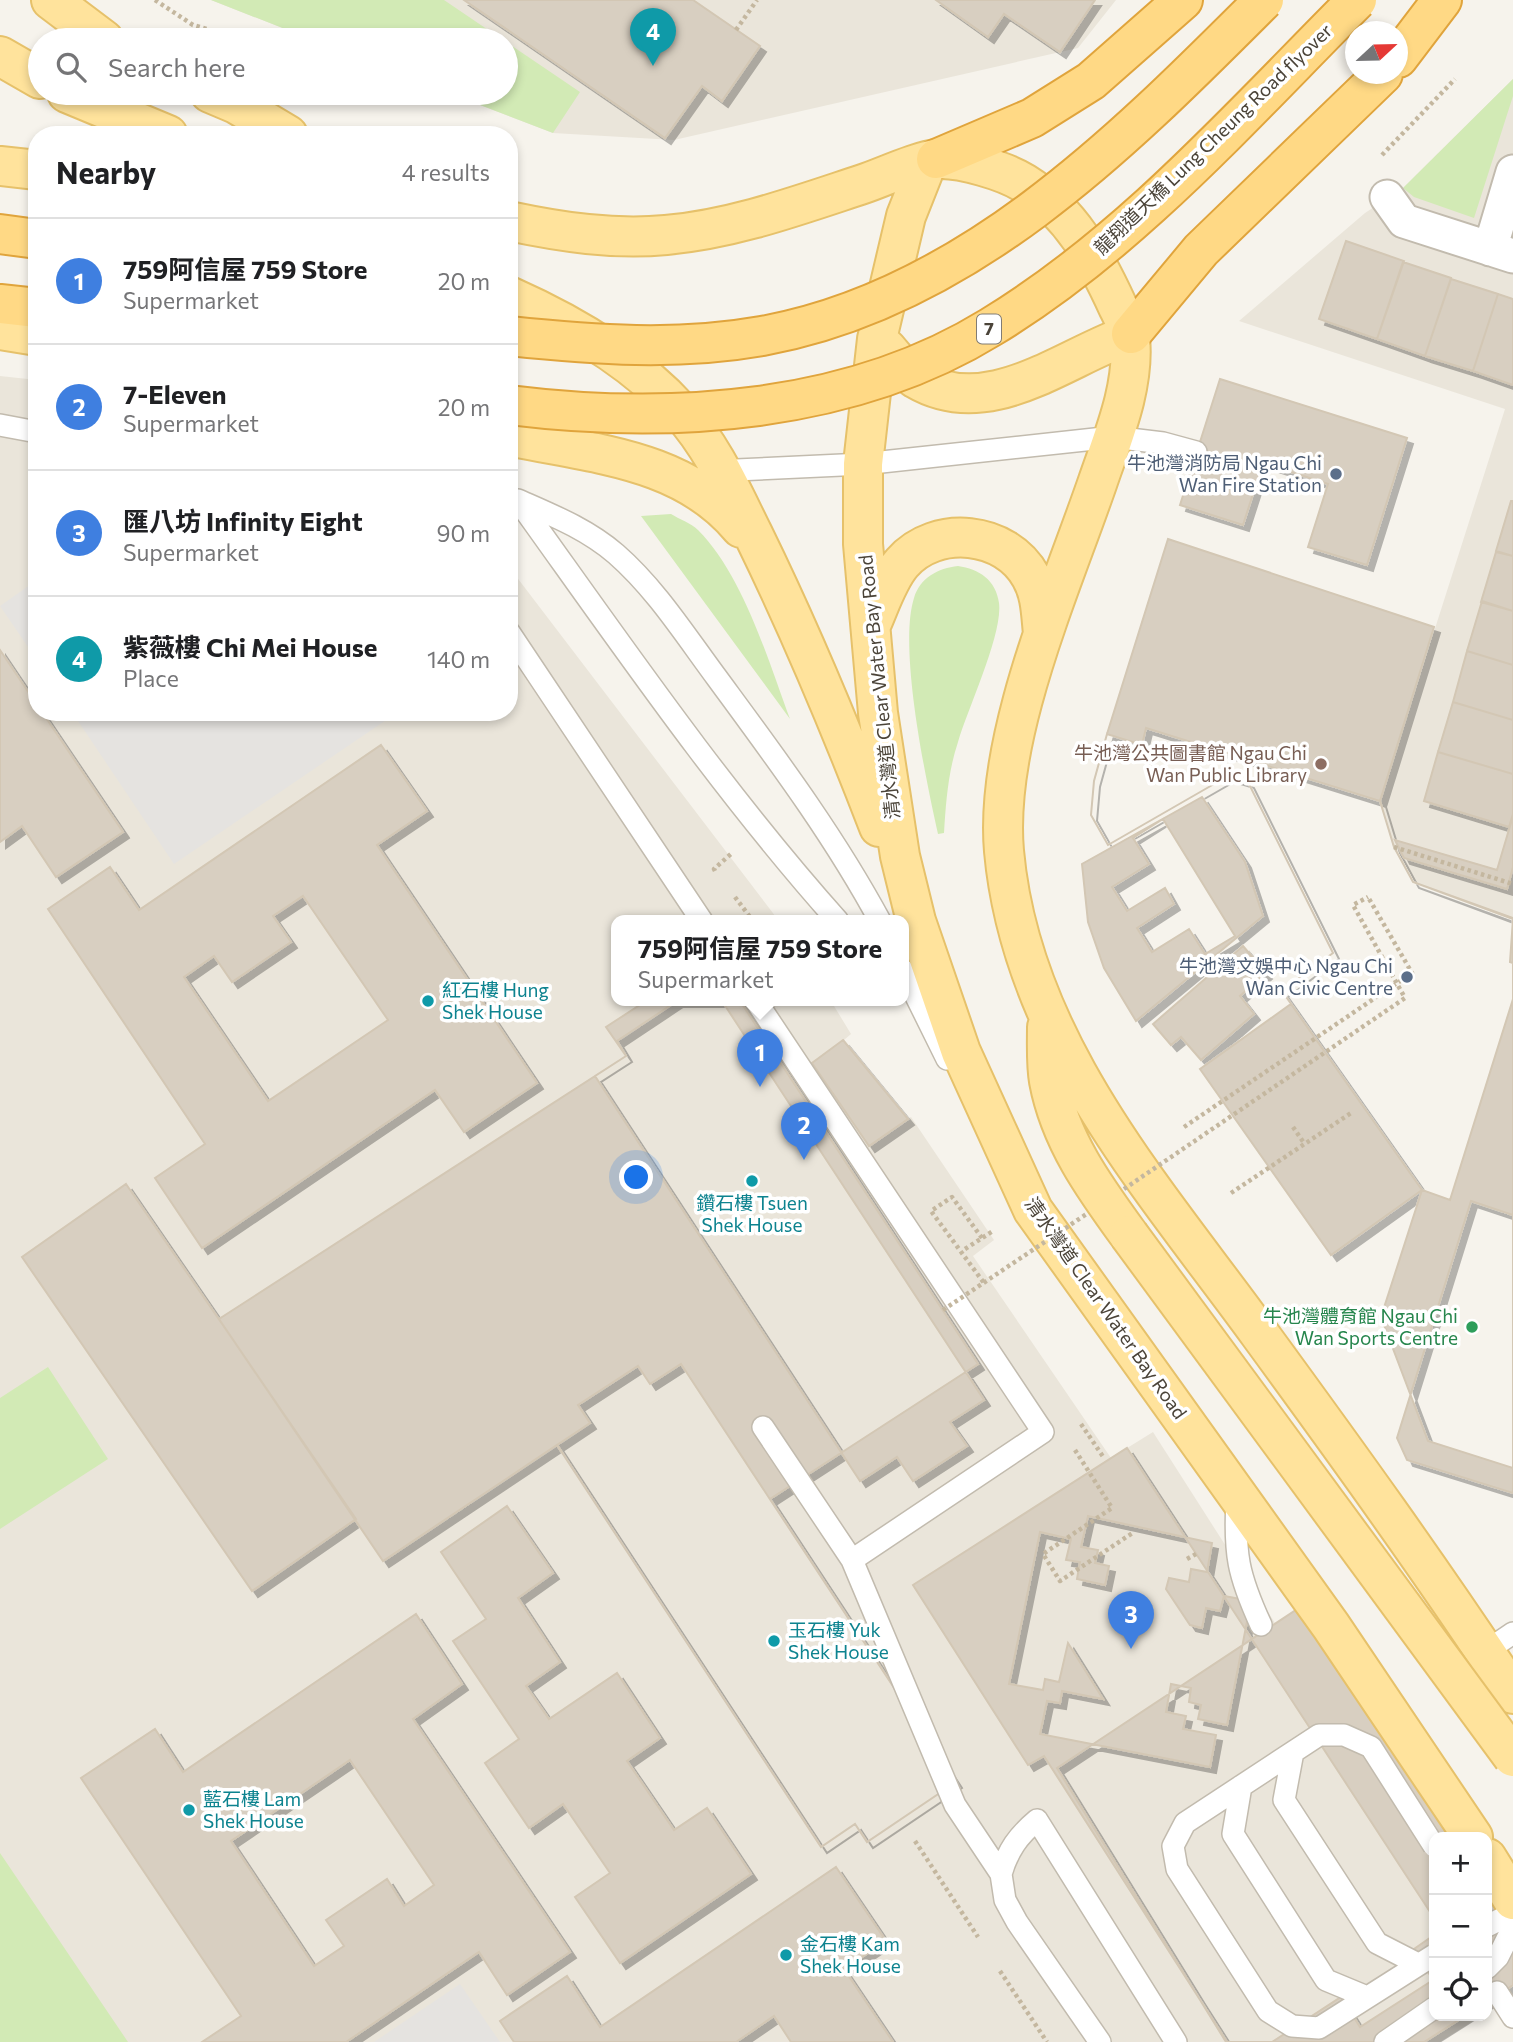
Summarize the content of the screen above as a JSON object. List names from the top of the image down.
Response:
{
  "streets": {
    "highway": ["龍翔道天橋 Lung Cheung Road flyover", "7"],
    "main road": ["清水灣道 Clear Water Bay Road"]
  },
  "places": [
    "牛池灣消防局 Ngau Chi Wan Fire Station",
    "牛池灣公共圖書館 Ngau Chi Wan Public Library",
    "牛池灣文娛中心 Ngau Chi Wan Civic Centre",
    "紅石樓 Hung Shek House",
    "鑽石樓 Tsuen Shek House",
    "牛池灣體育館 Ngau Chi Wan Sports Centre",
    "玉石樓 Yuk Shek House",
    "藍石樓 Lam Shek House",
    "金石樓 Kam Shek House"
  ],
  "north": "right",
  "page": {
    "pins": [
      "4",
      "1",
      "2",
      "3"
    ],
    "search": "Search here",
    "heading": ["Nearby", "4 results"],
    "list": [
      {
        "mark": "1",
        "name": "759阿信屋 759 Store",
        "note": "Supermarket",
        "value": "20 m"
      },
      {
        "mark": "2",
        "name": "7-Eleven",
        "note": "Supermarket",
        "value": "20 m"
      },
      {
        "mark": "3",
        "name": "匯八坊 Infinity Eight",
        "note": "Supermarket",
        "value": "90 m"
      },
      {
        "mark": "4",
        "name": "紫薇樓 Chi Mei House",
        "note": "Place",
        "value": "140 m"
      }
    ],
    "popup": ["759阿信屋 759 Store", "Supermarket"],
    "map_buttons": ["+", "−"]
  }
}
